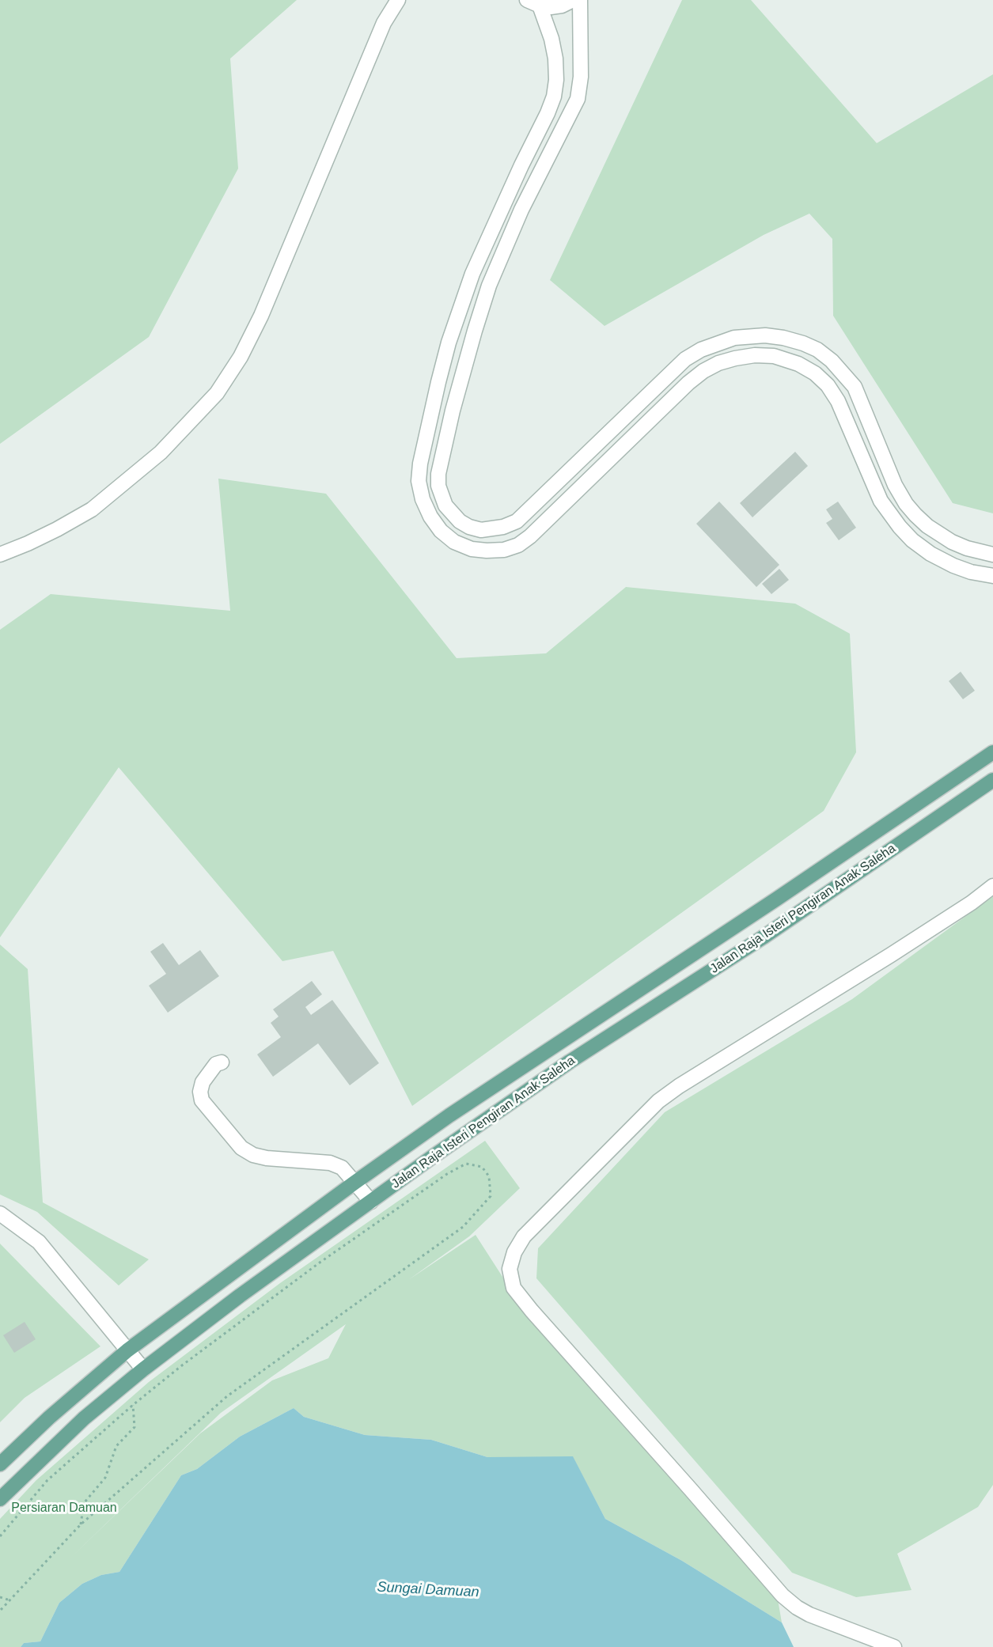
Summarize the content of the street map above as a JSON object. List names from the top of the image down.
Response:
{
  "streets": {
    "main road": ["Jalan Raja Isteri Pengiran Anak Saleha"]
  },
  "water": ["Sungai Damuan"],
  "parks": ["Persiaran Damuan"]
}
